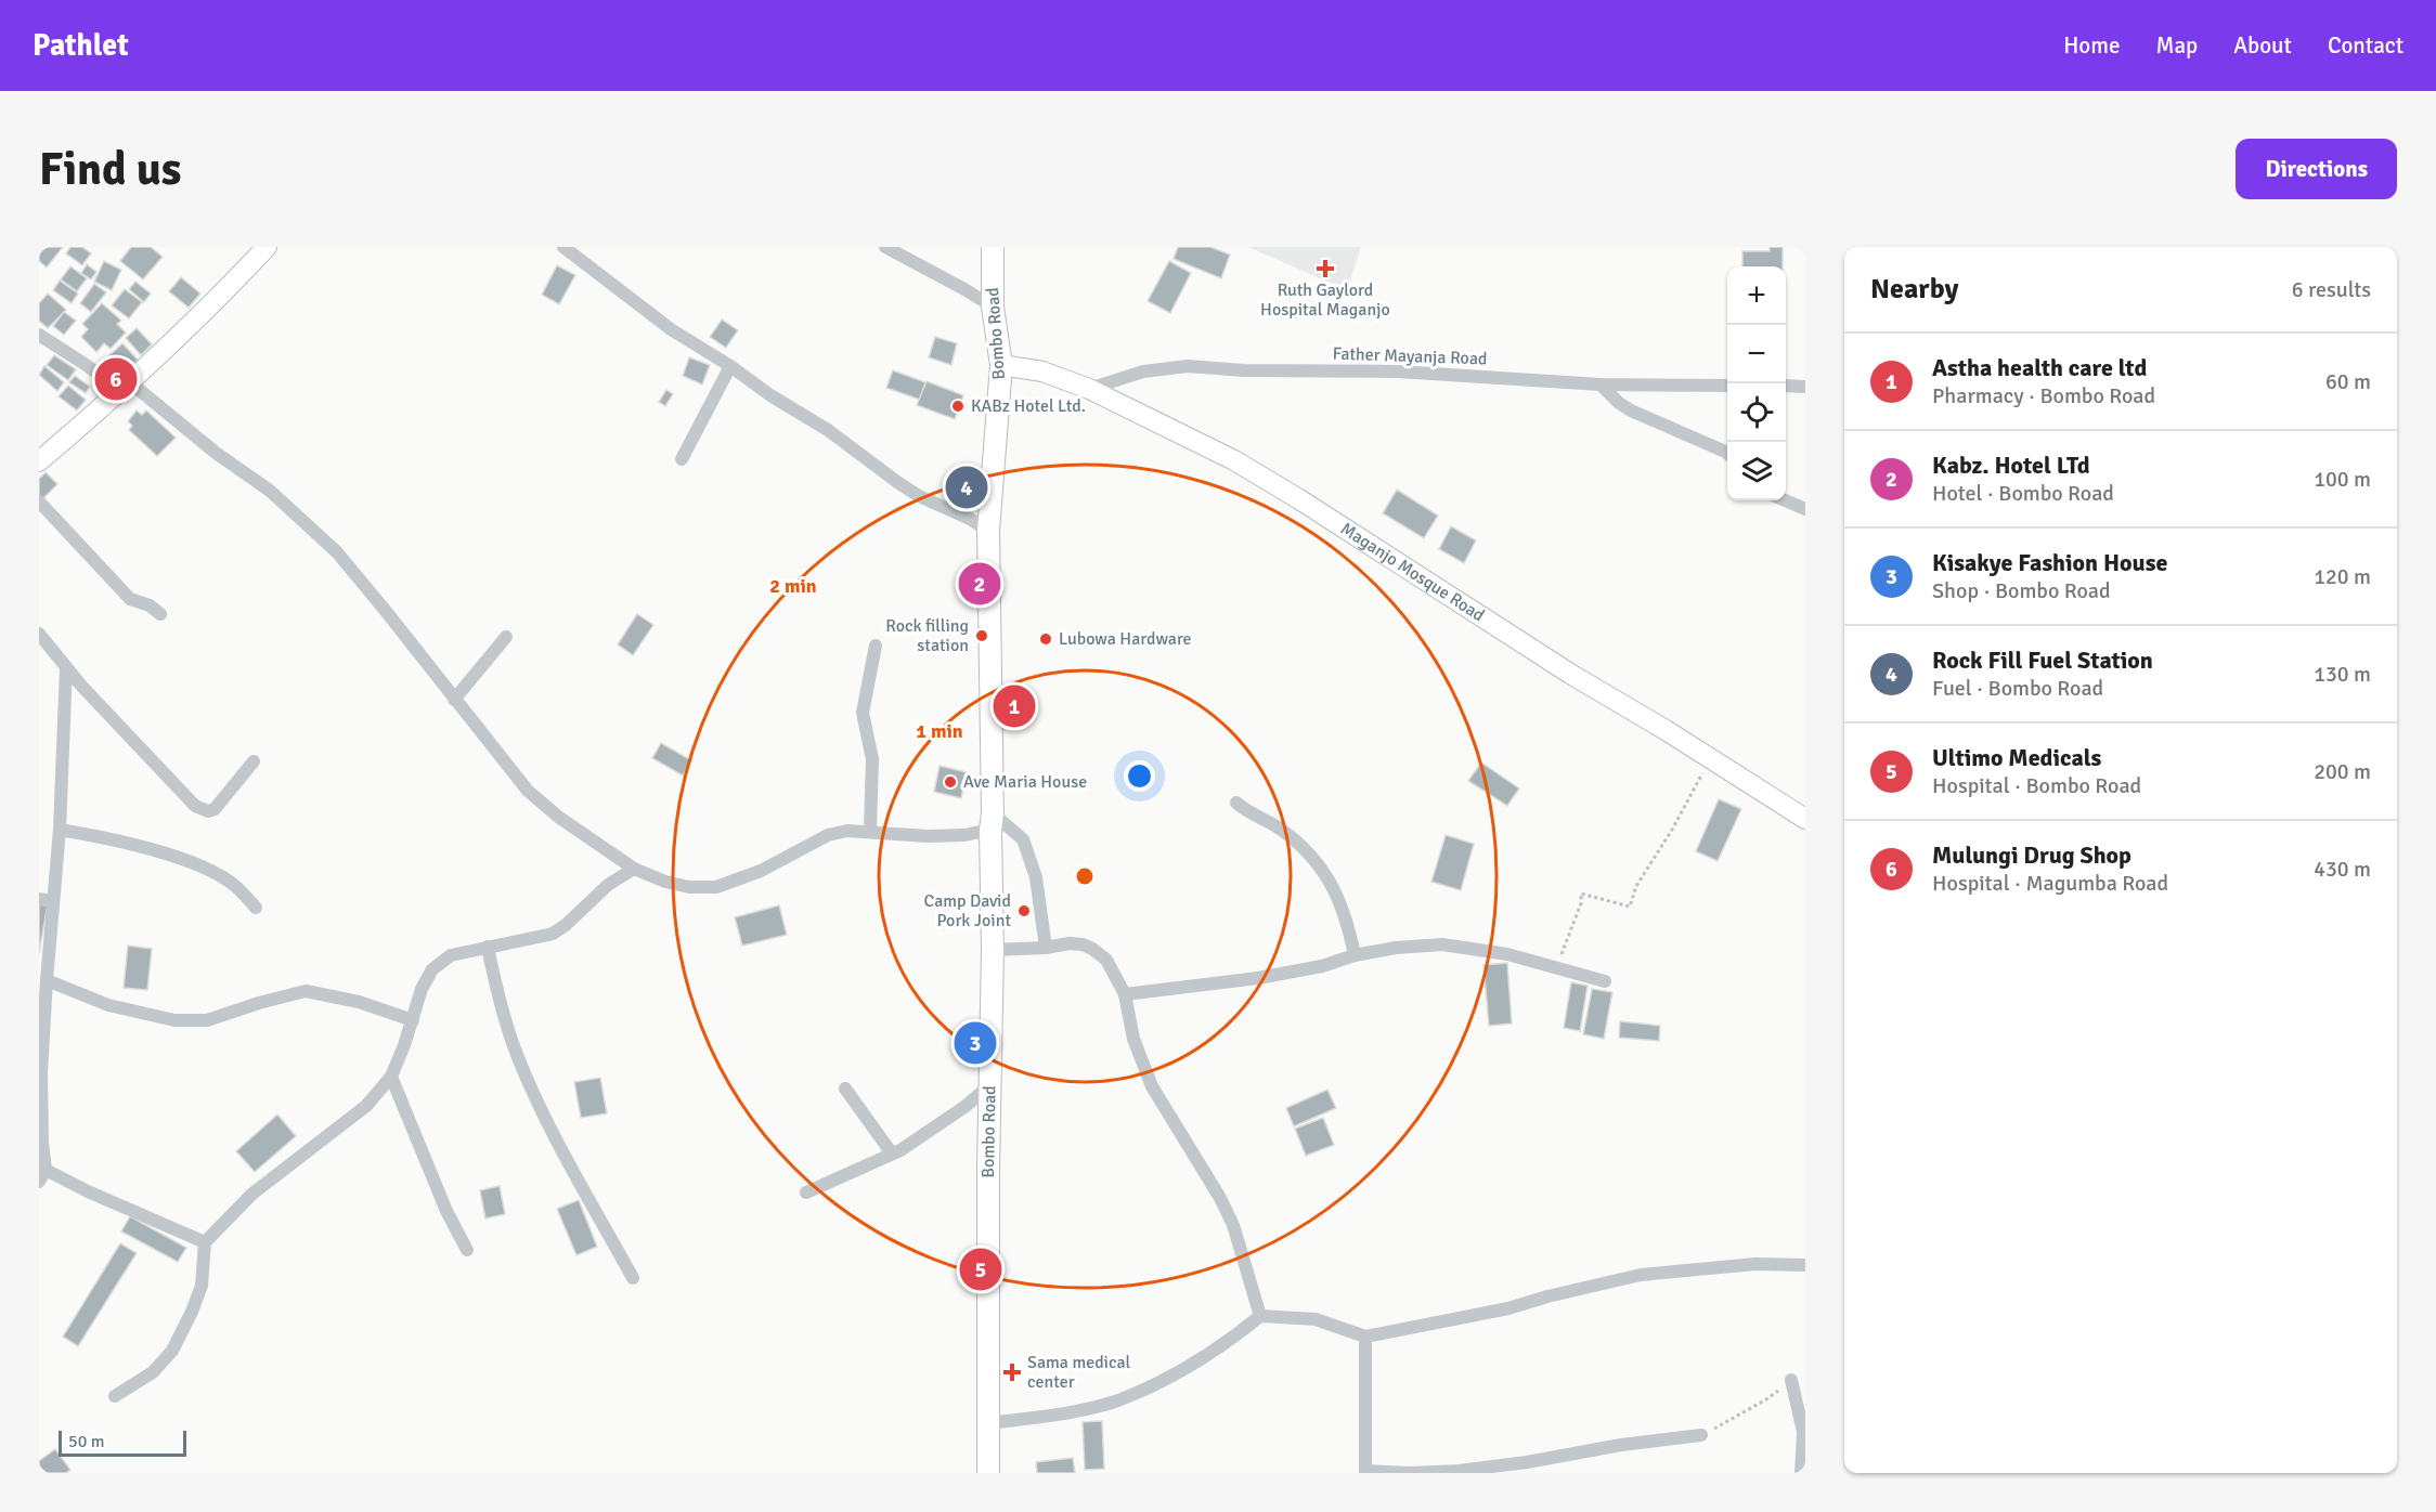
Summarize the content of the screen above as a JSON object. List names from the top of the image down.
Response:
{
  "streets": {
    "main road": ["Bombo Road"],
    "street": ["Father Mayanja Road", "Maganjo Mosque Road"]
  },
  "crossings": [
    ["Bombo Road", "Maganjo Mosque Road"],
    ["Father Mayanja Road", "Maganjo Mosque Road"]
  ],
  "places": {
    "health": ["Ruth Gaylord Hospital Maganjo", "Sama medical center"],
    "other": [
      "KABz Hotel Ltd.",
      "Rock filling station",
      "Lubowa Hardware",
      "Ave Maria House",
      "Camp David Pork Joint"
    ]
  },
  "scale_bar": "50 m",
  "page": {
    "header": "Pathlet",
    "nav": [
      "Home",
      "Map",
      "About",
      "Contact"
    ],
    "buttons": "Directions",
    "title": "Find us",
    "heading": ["Nearby", "6 results"],
    "map_buttons": ["+", "−"],
    "list": [
      {
        "mark": "1",
        "name": "Astha health care ltd",
        "note": "Pharmacy · Bombo Road",
        "value": "60 m"
      },
      {
        "mark": "2",
        "name": "Kabz. Hotel LTd",
        "note": "Hotel · Bombo Road",
        "value": "100 m"
      },
      {
        "mark": "3",
        "name": "Kisakye Fashion House",
        "note": "Shop · Bombo Road",
        "value": "120 m"
      },
      {
        "mark": "4",
        "name": "Rock Fill Fuel Station",
        "note": "Fuel · Bombo Road",
        "value": "130 m"
      },
      {
        "mark": "5",
        "name": "Ultimo Medicals",
        "note": "Hospital · Bombo Road",
        "value": "200 m"
      },
      {
        "mark": "6",
        "name": "Mulungi Drug Shop",
        "note": "Hospital · Magumba Road",
        "value": "430 m"
      }
    ],
    "pins": [
      "6",
      "4",
      "2",
      "1",
      "3",
      "5"
    ],
    "scale": "50 m"
  },
  "rings": ["2 min", "1 min"]
}
